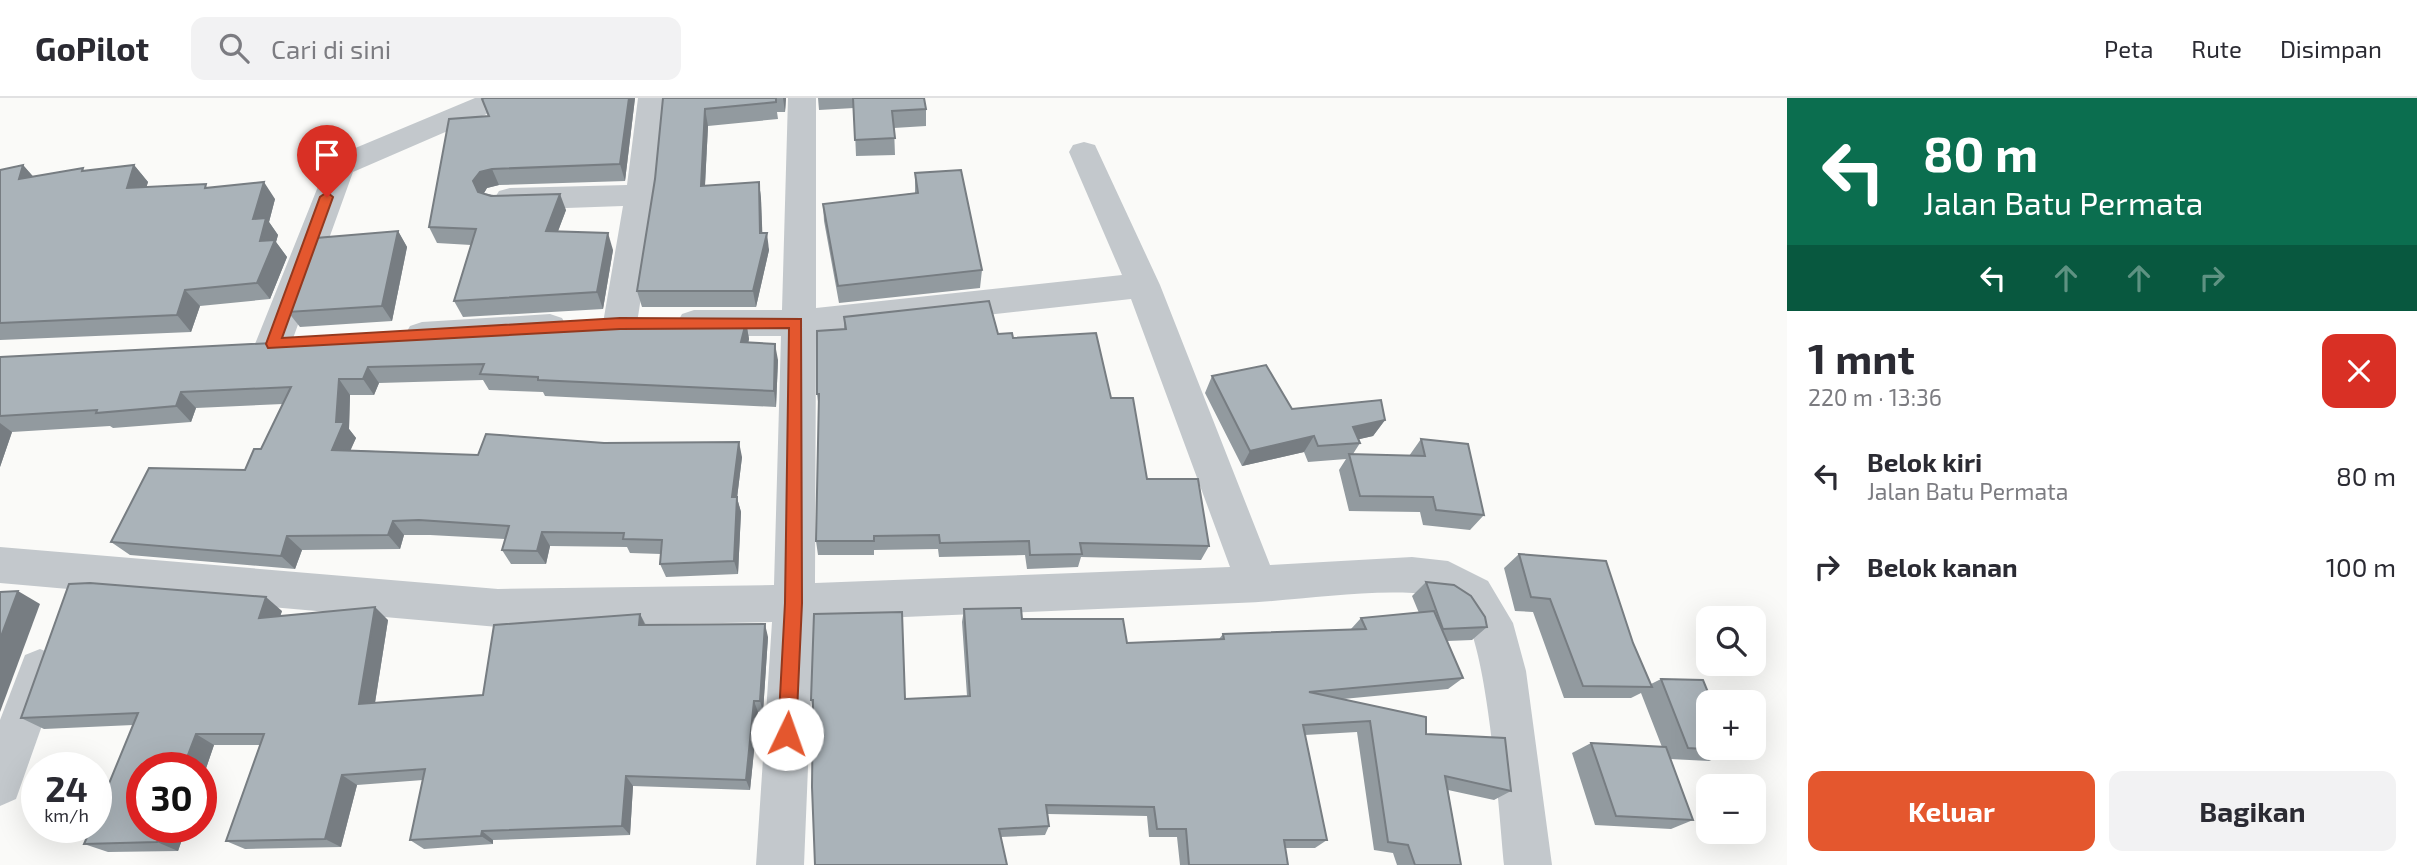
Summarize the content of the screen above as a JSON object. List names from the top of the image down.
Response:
{
  "page": {
    "header": "GoPilot",
    "search": "Cari di sini",
    "nav": ["Peta", "Rute", "Disimpan"],
    "turn": ["80 m", "Jalan Batu Permata"],
    "heading": ["1 mnt", "220 m · 13:36"],
    "list": [
      {
        "name": "Belok kiri",
        "note": "Jalan Batu Permata",
        "value": "80 m"
      },
      {
        "name": "Belok kanan",
        "value": "100 m"
      }
    ],
    "map_buttons": ["+", "−"],
    "speed": "24 km/h",
    "limit": "30",
    "buttons": ["Keluar", "Bagikan"]
  }
}
